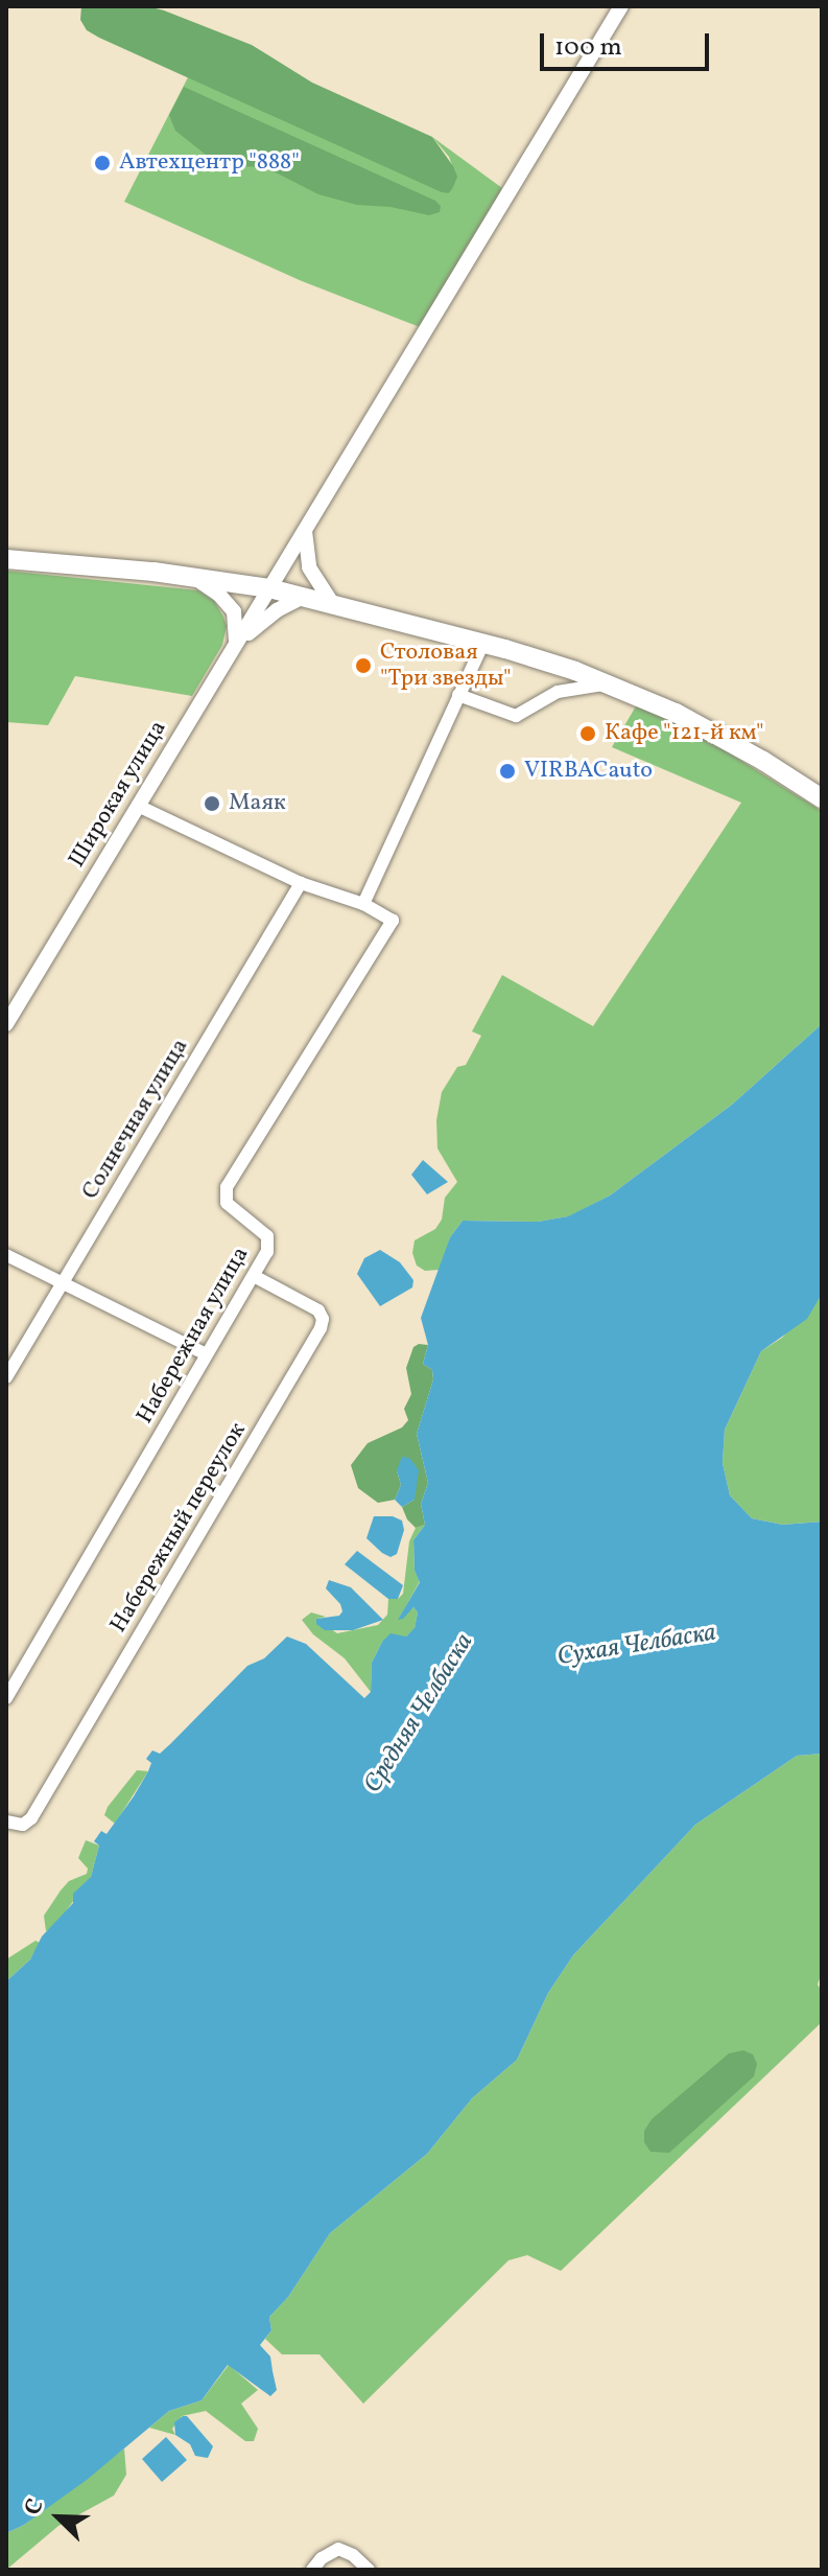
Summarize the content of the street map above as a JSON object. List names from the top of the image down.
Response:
{
  "streets": {
    "street": [
      "Широкая улица",
      "Солнечная улица",
      "Набережная улица",
      "Набережный переулок"
    ]
  },
  "crossings": [
    ["Набережная улица", "Набережный переулок"]
  ],
  "water": ["Сухая Челбаска", "Средняя Челбаска"],
  "places": [
    "Автехцентр \"888\"",
    "Столовая \"Три звезды\"",
    "Кафе \"121-й км\"",
    "VIRBACauto",
    "Маяк"
  ],
  "scale_bar": "100 m",
  "north": "top left"
}
